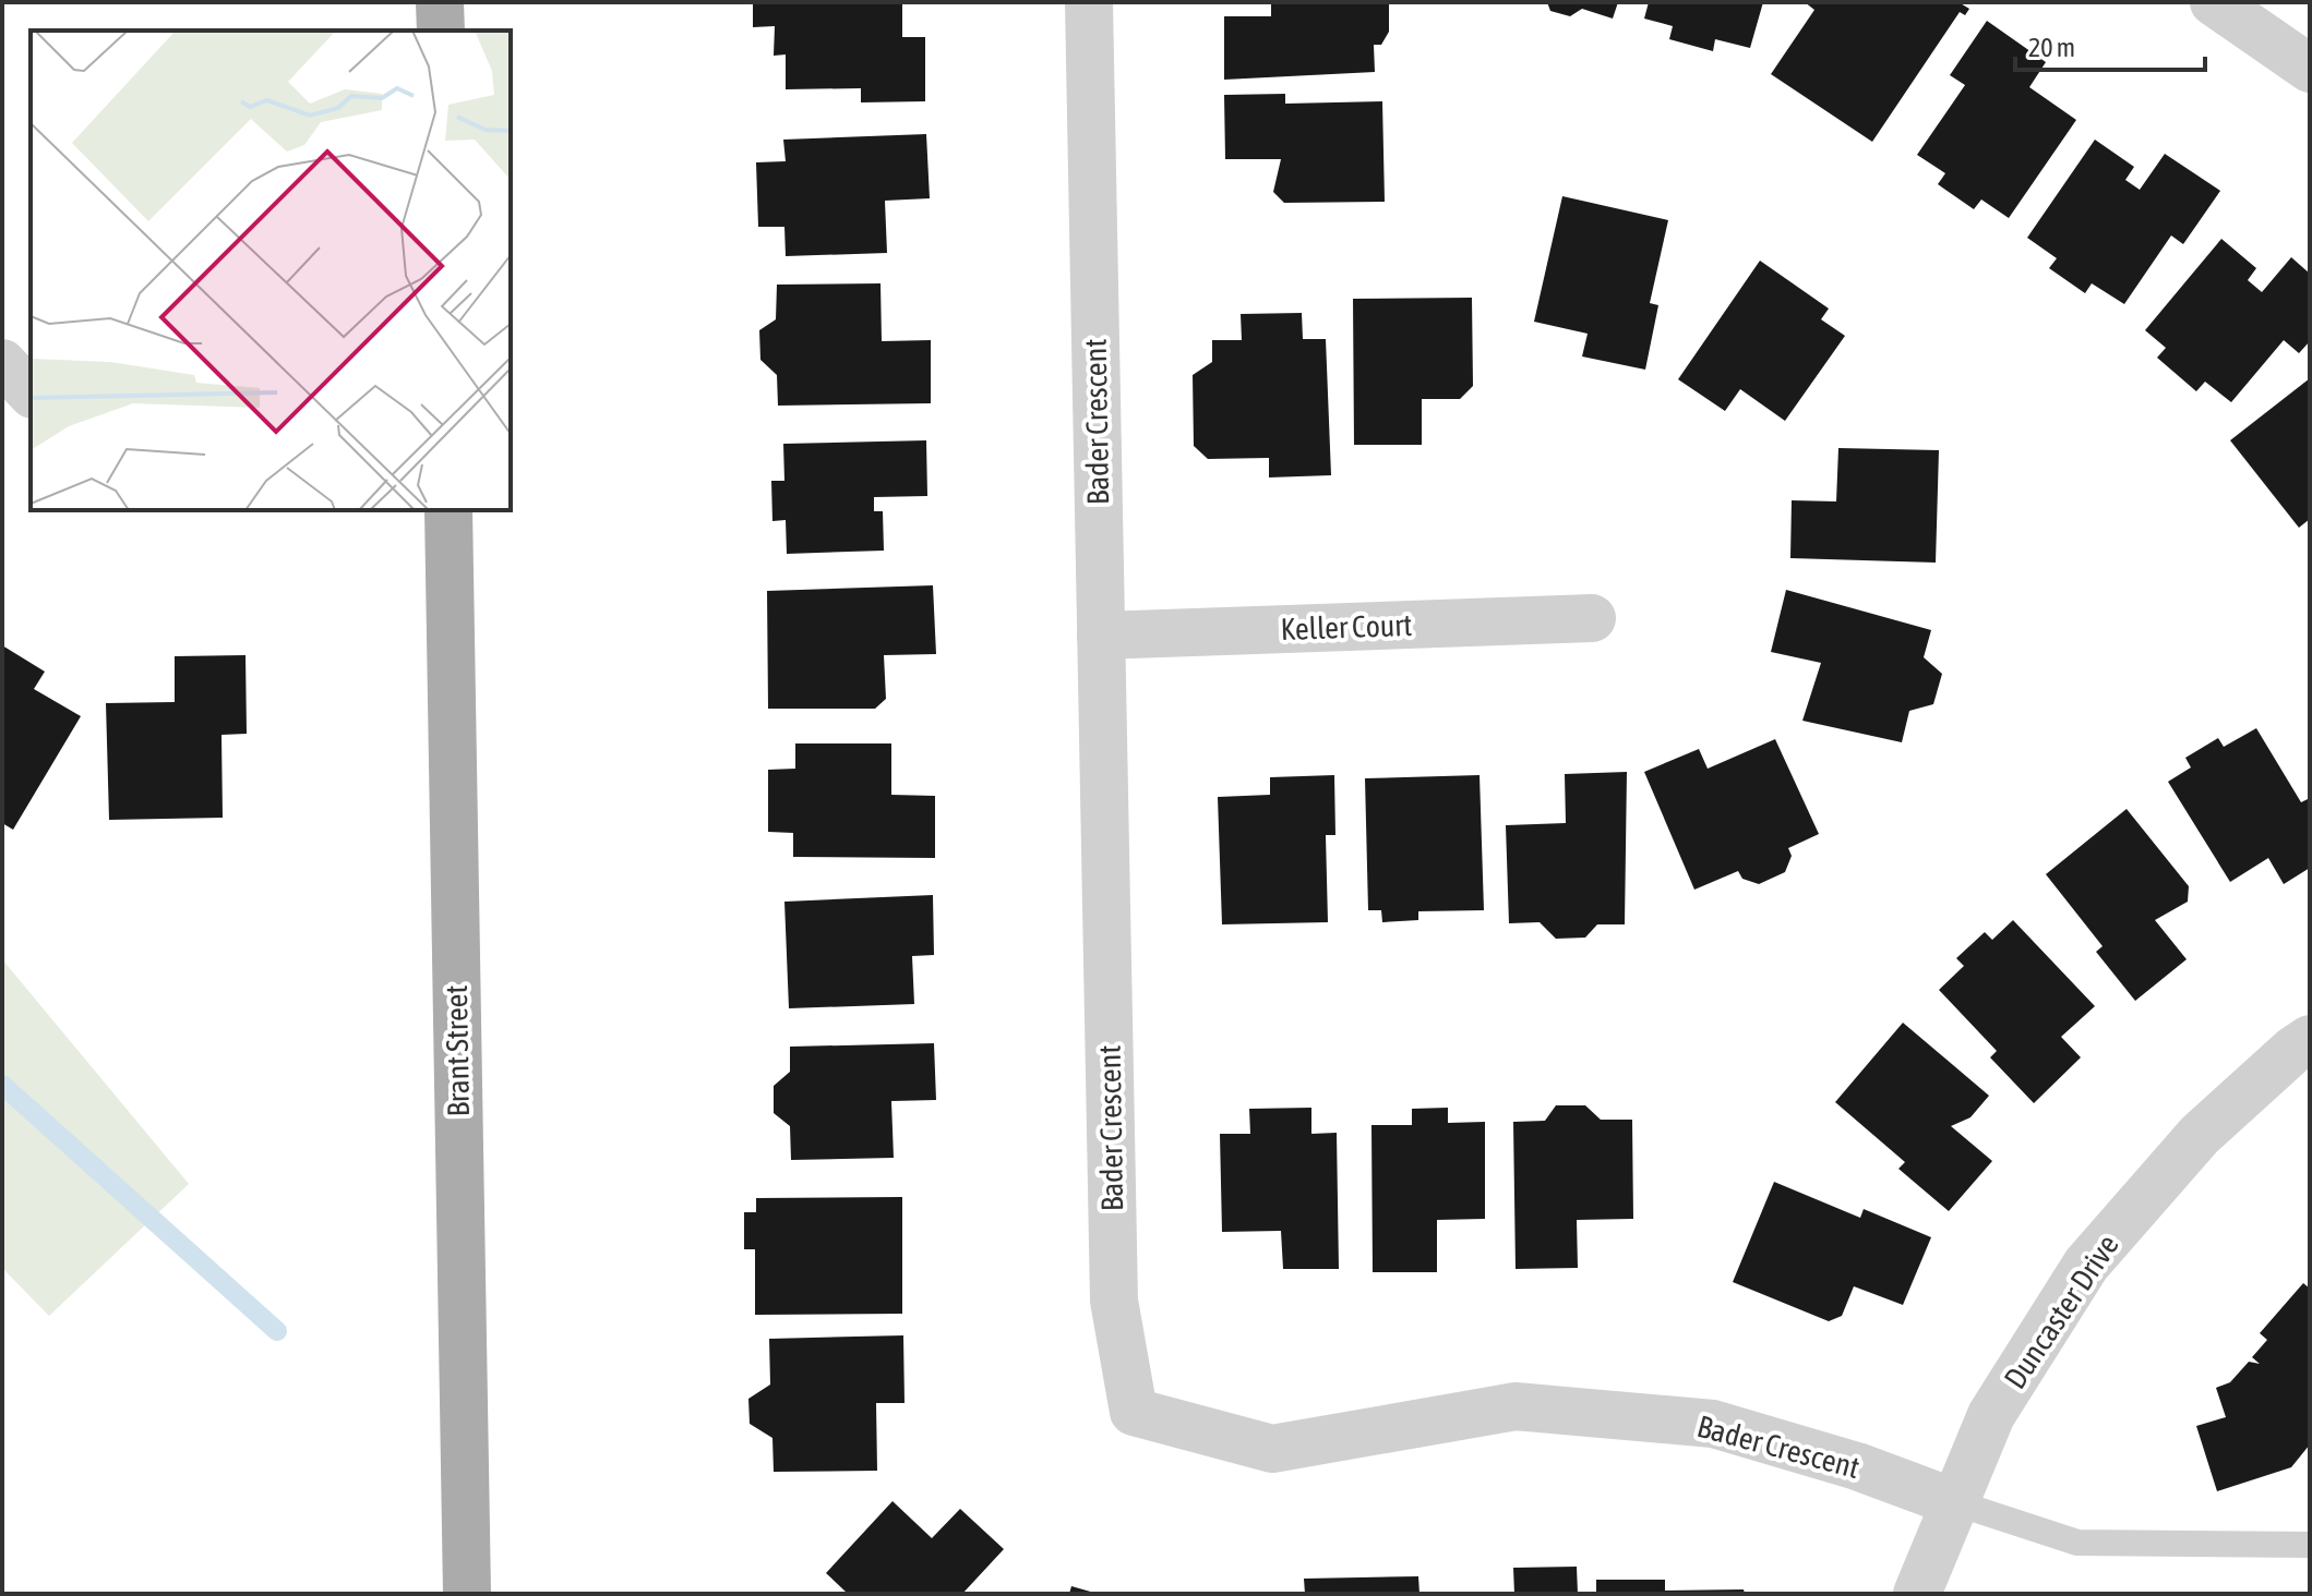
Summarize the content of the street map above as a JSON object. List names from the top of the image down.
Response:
{
  "streets": {
    "main road": ["Brant Street"],
    "street": ["Bader Crescent", "Keller Court", "Duncaster Drive"]
  },
  "crossings": [
    ["Bader Crescent", "Keller Court"],
    ["Bader Crescent", "Duncaster Drive"]
  ],
  "scale_bar": "20 m"
}
